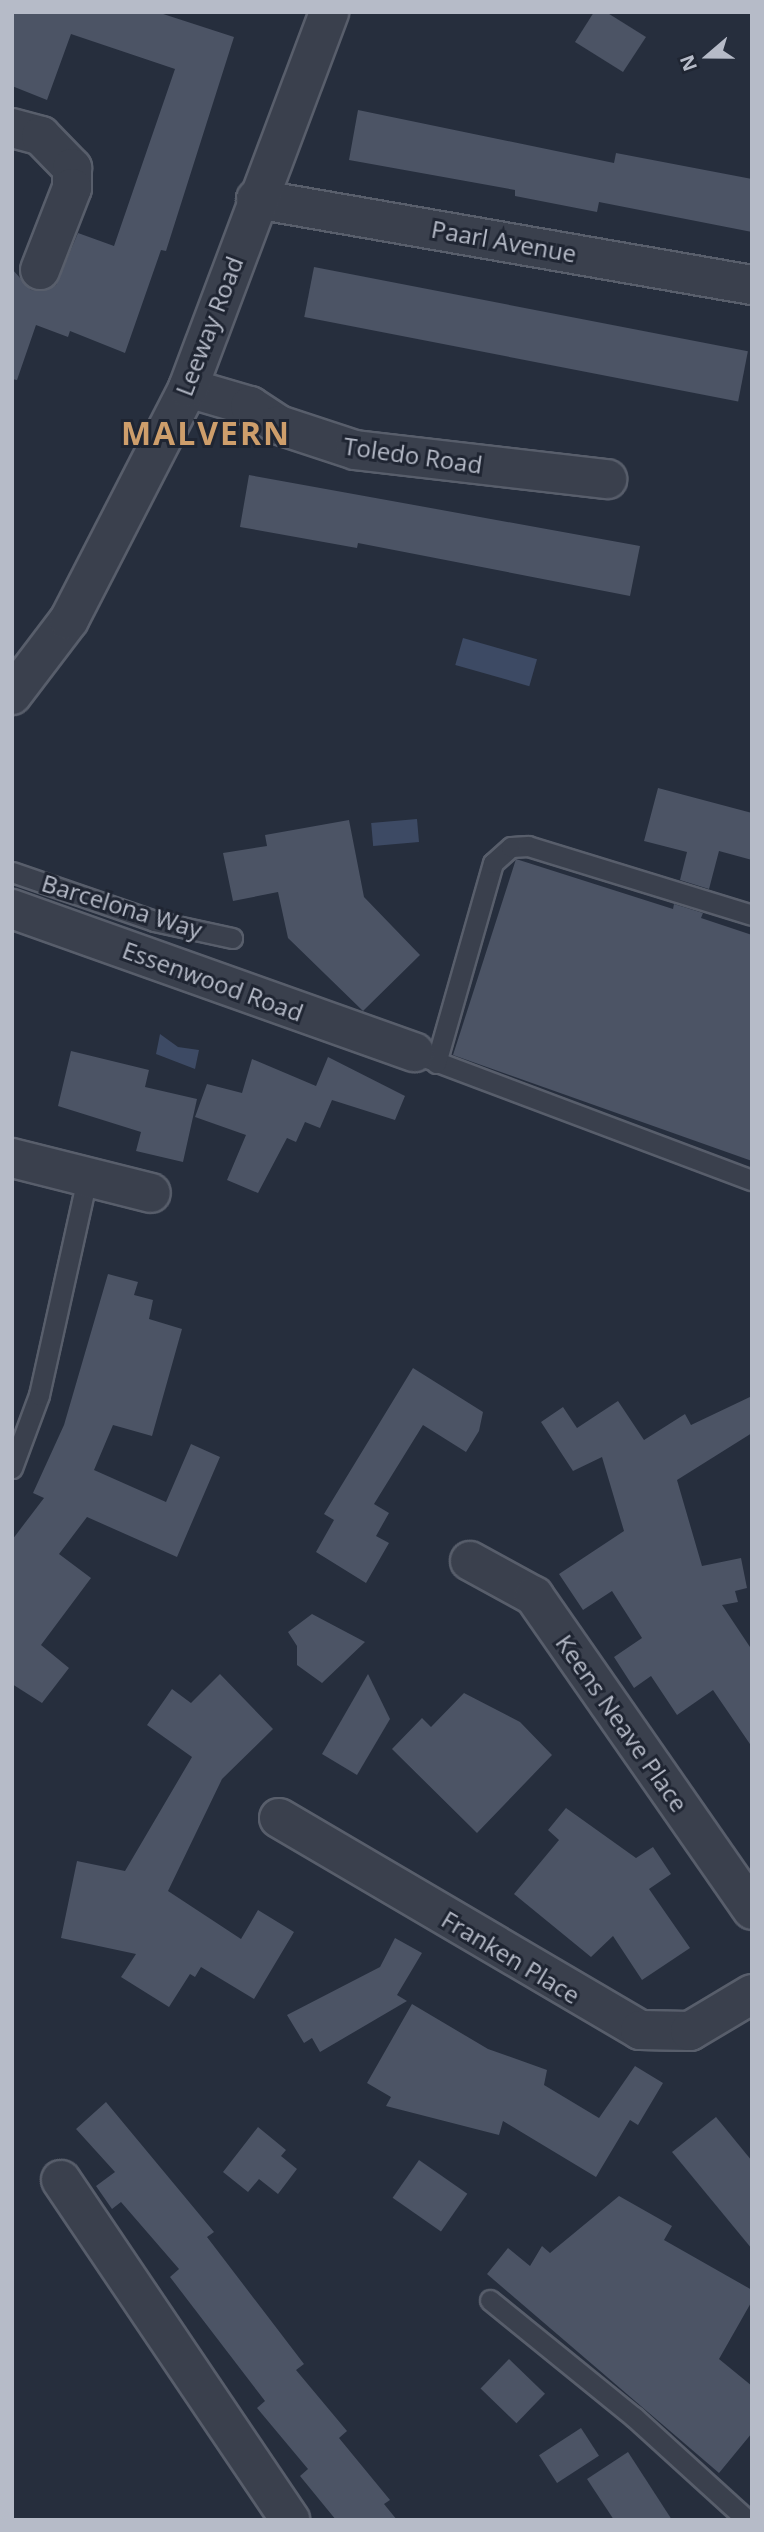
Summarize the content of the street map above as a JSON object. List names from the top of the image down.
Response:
{
  "streets": {
    "street": [
      "Paarl Avenue",
      "Leeway Road",
      "Toledo Road",
      "Essenwood Road",
      "Keens Neave Place",
      "Franken Place"
    ],
    "lane": ["Barcelona Way"]
  },
  "crossings": [
    ["Paarl Avenue", "Leeway Road"],
    ["Leeway Road", "Toledo Road"]
  ],
  "districts": ["MALVERN"],
  "north": "left"
}
